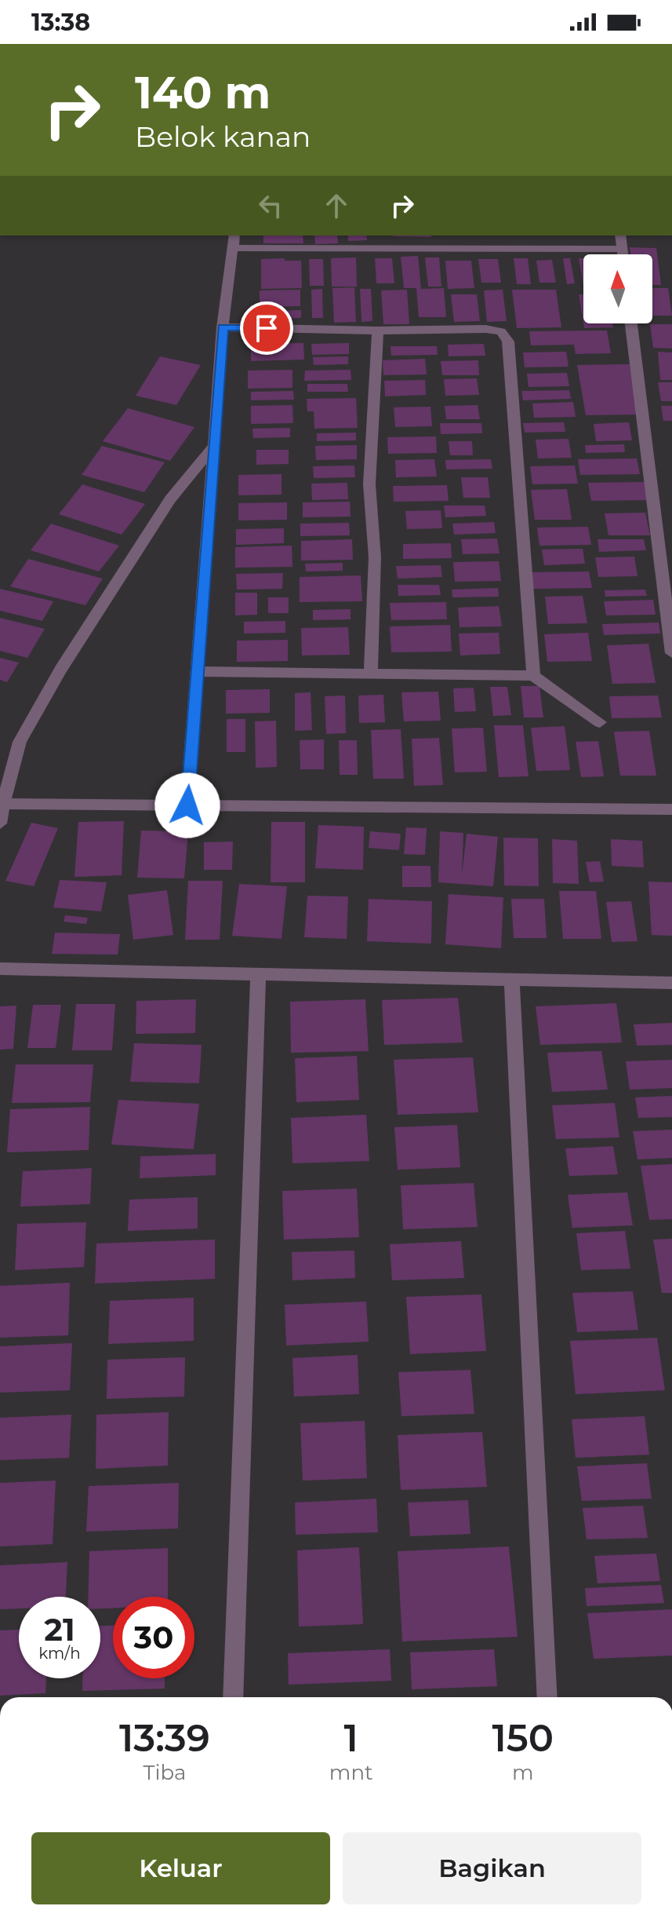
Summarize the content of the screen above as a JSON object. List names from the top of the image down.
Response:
{
  "north": "top",
  "page": {
    "status": "13:38",
    "turn": ["140 m", "Belok kanan"],
    "speed": "21 km/h",
    "limit": "30",
    "eta": [
      "13:39",
      "Tiba",
      "1",
      "mnt",
      "150",
      "m"
    ],
    "buttons": ["Keluar", "Bagikan"]
  }
}
